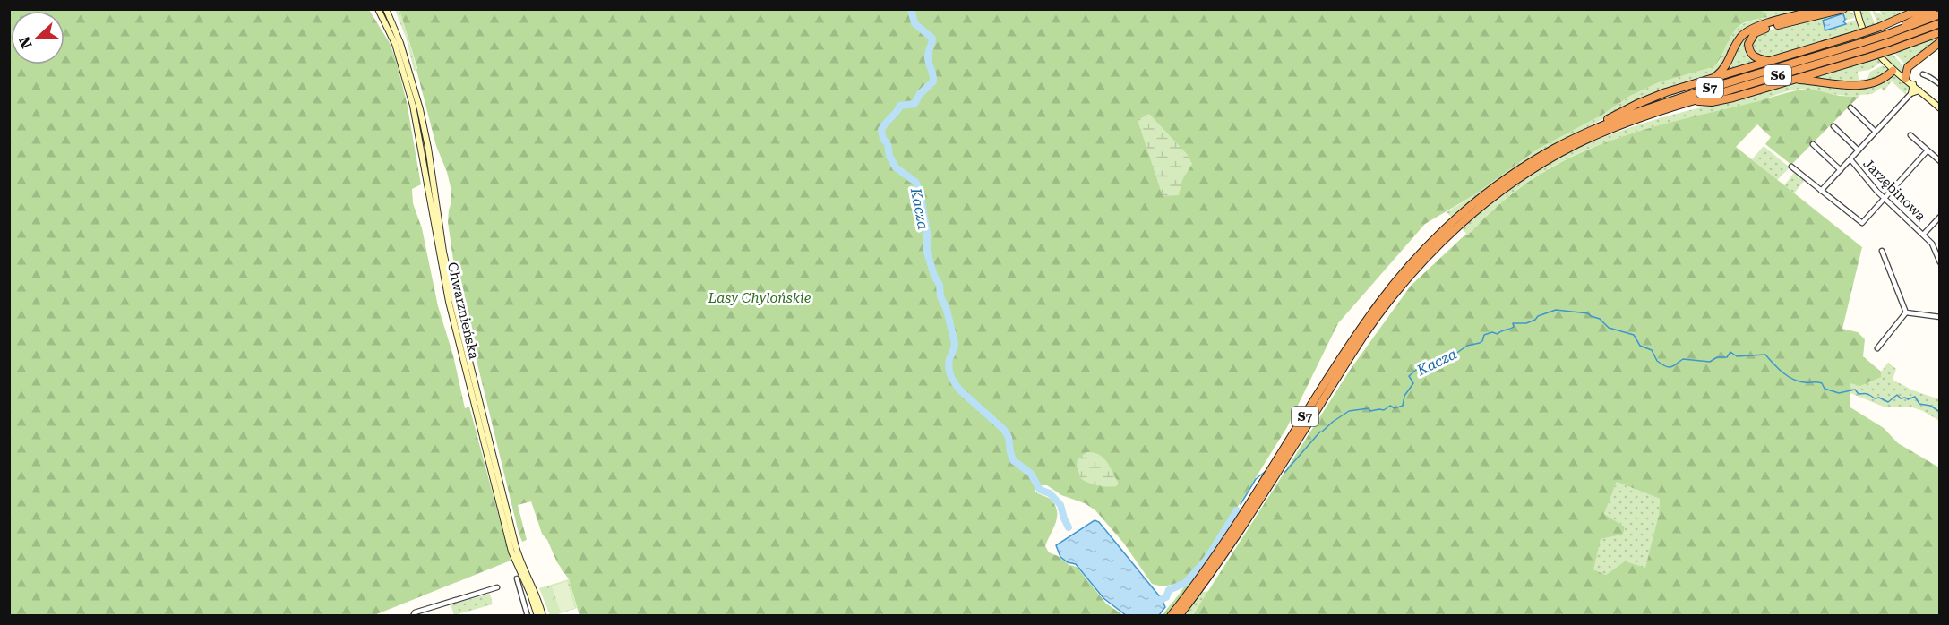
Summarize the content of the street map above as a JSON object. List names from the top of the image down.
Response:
{
  "streets": {
    "highway": ["S6", "S7"],
    "main road": ["Chwarznieńska"],
    "street": ["Jarzębinowa"]
  },
  "crossings": [
    ["S6", "S7"]
  ],
  "water": ["Kacza"],
  "parks": ["Lasy Chylońskie"],
  "north": "left"
}
